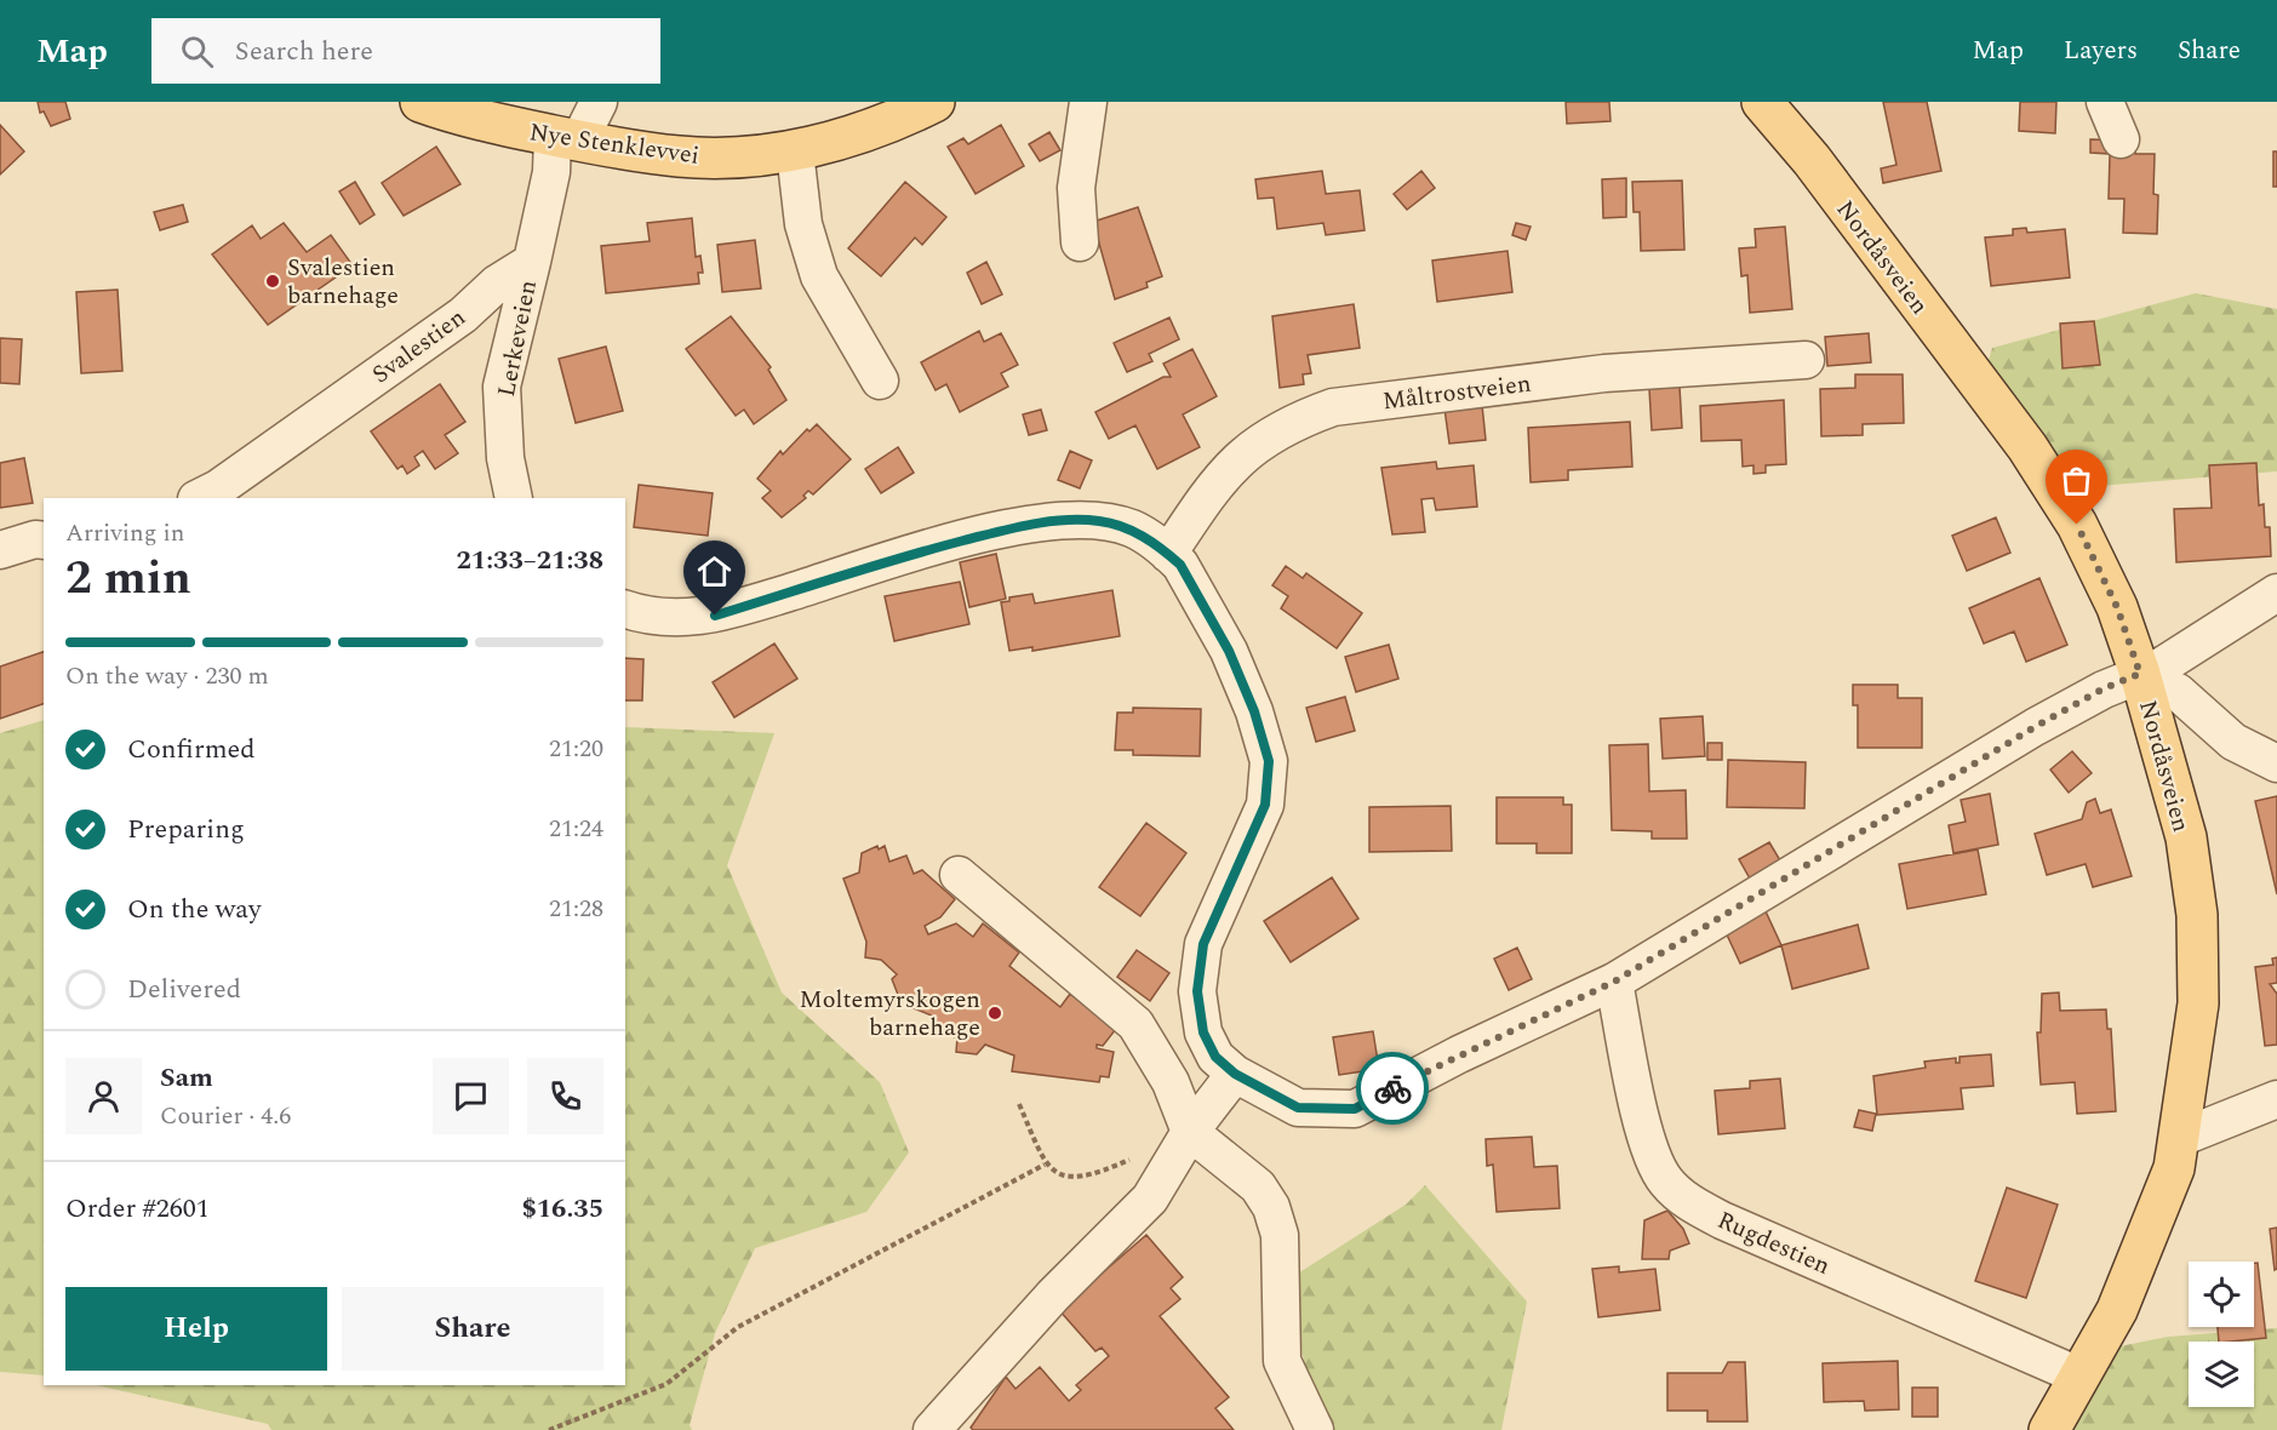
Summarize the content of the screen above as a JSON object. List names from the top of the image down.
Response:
{
  "streets": {
    "main road": ["Nye Stenklevvei", "Nordåsveien"],
    "street": [
      "Lerkeveien",
      "Svalestien",
      "Måltrostveien",
      "Rugdestien"
    ]
  },
  "crossings": [
    ["Nordåsveien", "Rugdestien"],
    ["Lerkeveien", "Svalestien"]
  ],
  "places": ["Svalestien barnehage", "Moltemyrskogen barnehage"],
  "page": {
    "header": "Map",
    "search": "Search here",
    "nav": ["Map", "Layers", "Share"],
    "heading": ["2 min", "Arriving in", "21:33–21:38"],
    "panel": [
      "Sam",
      "Courier · 4.6",
      "Order #2601",
      "$16.35"
    ],
    "bar": "On the way · 230 m",
    "list": [
      ["Confirmed", "21:20"],
      ["Preparing", "21:24"],
      ["On the way", "21:28"],
      "Delivered"
    ],
    "buttons": ["Help", "Share"]
  }
}
